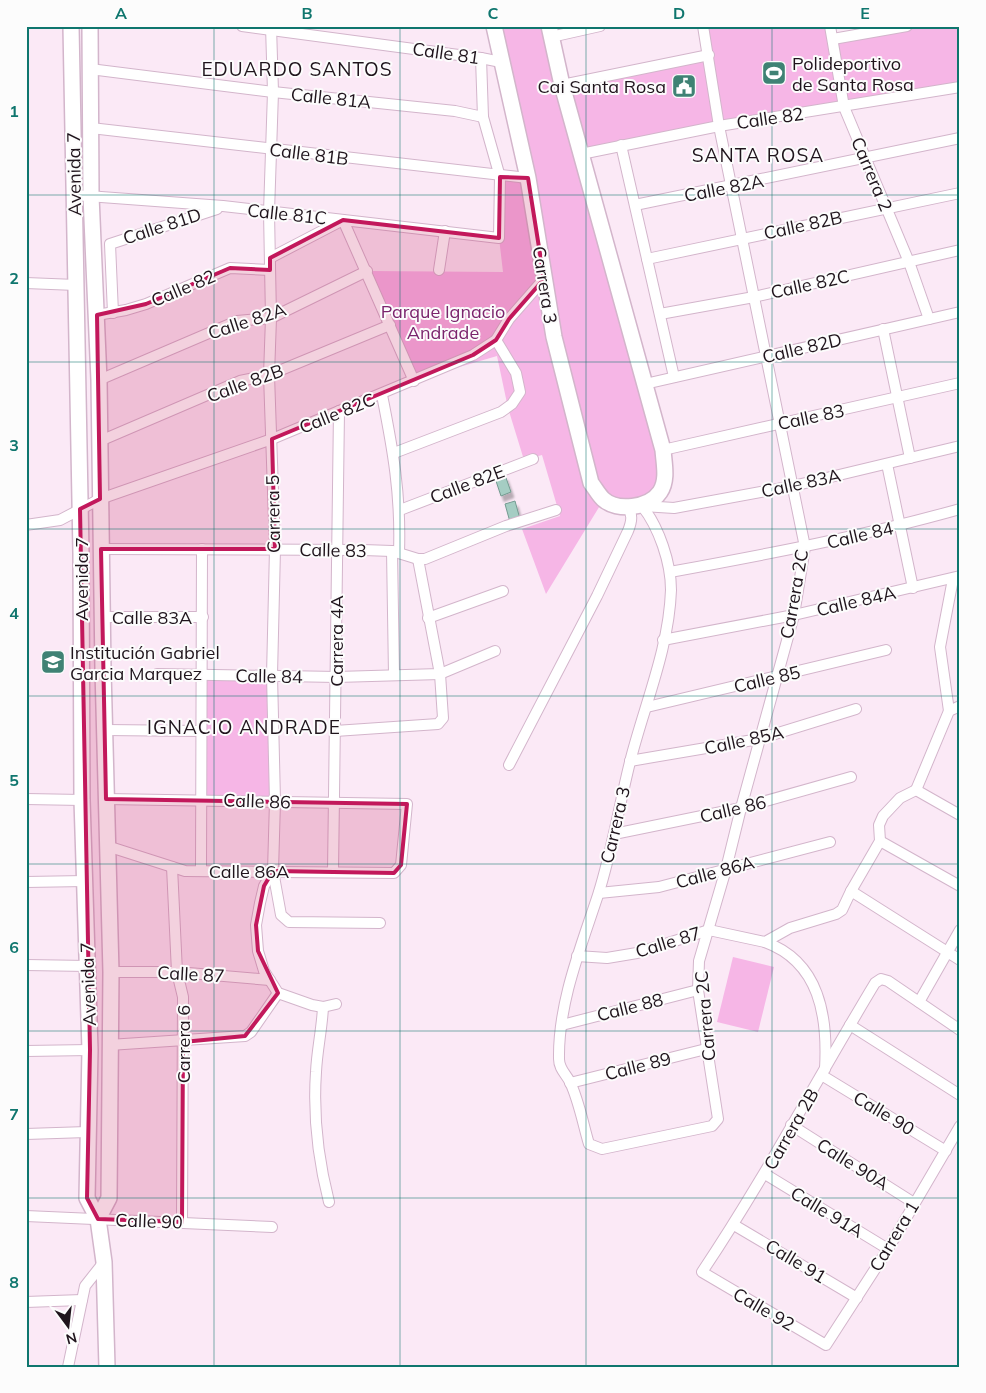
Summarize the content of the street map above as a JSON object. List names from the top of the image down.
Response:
{
  "streets": {
    "main road": ["Avenida 7", "Carrera 3"],
    "street": [
      "Calle 81",
      "Calle 81A",
      "Calle 82",
      "Calle 81B",
      "Carrera 2",
      "Calle 82A",
      "Calle 81C",
      "Calle 82B",
      "Calle 81D",
      "Calle 82C",
      "Calle 82D",
      "Calle 83",
      "Calle 83A",
      "Calle 82E",
      "Carrera 5",
      "Calle 84",
      "Carrera 2C",
      "Calle 84A",
      "Carrera 4A",
      "Calle 85",
      "Calle 85A",
      "Calle 86",
      "Calle 86A",
      "Calle 87",
      "Calle 88",
      "Carrera 6",
      "Calle 89",
      "Calle 90",
      "Carrera 2B",
      "Calle 90A",
      "Calle 91A",
      "Carrera 1",
      "Calle 91",
      "Calle 92"
    ]
  },
  "crossings": [
    ["Calle 81", "Carrera 3"],
    ["Calle 81", "Carrera 5"],
    ["Calle 81A", "Avenida 7"],
    ["Calle 81A", "Carrera 5"],
    ["Calle 82", "Avenida 7"],
    ["Calle 82", "Carrera 2"],
    ["Calle 82", "Calle 81D"],
    ["Calle 82", "Carrera 5"],
    ["Calle 82", "Carrera 2C"],
    ["Calle 81B", "Avenida 7"],
    ["Calle 81B", "Calle 81C"],
    ["Calle 81B", "Carrera 3"],
    ["Calle 81B", "Carrera 5"],
    ["Avenida 7", "Calle 82A"],
    ["Avenida 7", "Calle 81C"],
    ["Avenida 7", "Calle 82B"],
    ["Avenida 7", "Calle 82C"],
    ["Avenida 7", "Calle 83"],
    ["Avenida 7", "Calle 83A"],
    ["Avenida 7", "Calle 86"],
    ["Avenida 7", "Calle 86A"],
    ["Avenida 7", "Calle 87"],
    ["Avenida 7", "Calle 90"],
    ["Carrera 2", "Calle 82A"],
    ["Carrera 2", "Calle 82B"],
    ["Carrera 2", "Calle 82C"],
    ["Carrera 2", "Calle 82D"],
    ["Calle 82A", "Carrera 5"],
    ["Calle 82A", "Carrera 2C"],
    ["Calle 81C", "Calle 81D"],
    ["Calle 81C", "Carrera 5"],
    ["Calle 82B", "Carrera 5"],
    ["Calle 82B", "Carrera 2C"],
    ["Calle 82C", "Carrera 3"],
    ["Calle 82C", "Carrera 5"],
    ["Calle 82C", "Carrera 2C"],
    ["Calle 82C", "Carrera 4A"],
    ["Carrera 3", "Calle 83A"],
    ["Carrera 3", "Calle 84"],
    ["Carrera 3", "Carrera 2C"],
    ["Carrera 3", "Calle 84A"],
    ["Carrera 3", "Calle 85"],
    ["Carrera 3", "Calle 85A"],
    ["Carrera 3", "Calle 86"],
    ["Carrera 3", "Calle 86A"],
    ["Carrera 3", "Calle 87"],
    ["Carrera 3", "Calle 88"],
    ["Carrera 3", "Calle 89"],
    ["Calle 82D", "Carrera 2C"],
    ["Calle 83", "Carrera 5"],
    ["Calle 83", "Carrera 2C"],
    ["Calle 83", "Carrera 4A"],
    ["Calle 83A", "Carrera 2C"],
    ["Carrera 5", "Calle 84"],
    ["Carrera 5", "Calle 86"],
    ["Carrera 5", "Calle 86A"],
    ["Carrera 5", "Calle 87"],
    ["Calle 84", "Carrera 2C"],
    ["Calle 84", "Carrera 4A"],
    ["Carrera 2C", "Calle 84A"],
    ["Carrera 2C", "Calle 85"],
    ["Carrera 2C", "Calle 85A"],
    ["Carrera 2C", "Calle 86"],
    ["Carrera 2C", "Calle 86A"],
    ["Carrera 2C", "Calle 87"],
    ["Carrera 2C", "Calle 88"],
    ["Carrera 2C", "Calle 89"],
    ["Carrera 4A", "Calle 86"],
    ["Carrera 4A", "Calle 86A"],
    ["Calle 86", "Calle 86A"],
    ["Calle 86A", "Carrera 6"],
    ["Calle 87", "Carrera 6"],
    ["Carrera 6", "Calle 90"],
    ["Calle 90", "Carrera 2B"],
    ["Calle 90", "Carrera 1"],
    ["Carrera 2B", "Calle 90A"],
    ["Carrera 2B", "Calle 91A"],
    ["Carrera 2B", "Calle 91"],
    ["Carrera 2B", "Calle 92"],
    ["Calle 90A", "Carrera 1"],
    ["Calle 91A", "Carrera 1"],
    ["Carrera 1", "Calle 91"],
    ["Carrera 1", "Calle 92"]
  ],
  "districts": ["EDUARDO SANTOS", "SANTA ROSA", "IGNACIO ANDRADE"],
  "parks": ["Parque Ignacio Andrade"],
  "places": {
    "sports": ["Polideportivo de Santa Rosa"],
    "public building": ["Cai Santa Rosa"],
    "school or university": ["Institución Gabriel Garcia Marquez"]
  },
  "north": "bottom",
  "grid": {
    "columns": [
      "A",
      "B",
      "C",
      "D",
      "E"
    ],
    "rows": [
      "1",
      "2",
      "3",
      "4",
      "5",
      "6",
      "7",
      "8"
    ]
  }
}
